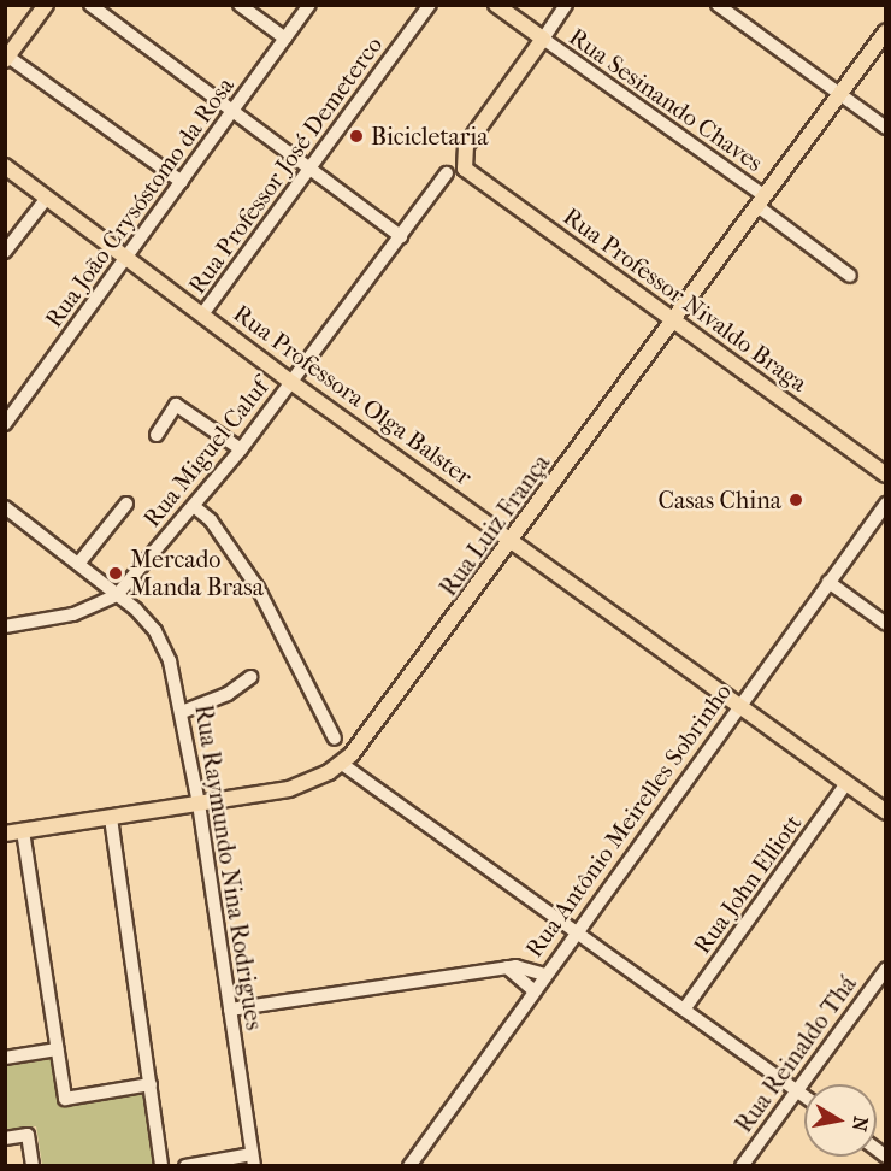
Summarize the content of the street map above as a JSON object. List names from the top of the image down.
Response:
{
  "streets": {
    "main road": ["Rua Professor Nivaldo Braga", "Rua Professora Olga Balster", "Rua Luiz França"],
    "street": [
      "Rua Sesinando Chaves",
      "Rua Professor José Demeterco",
      "Rua João Crysóstomo da Rosa",
      "Rua Miguel Caluf",
      "Rua Antônio Meirelles Sobrinho",
      "Rua Raymundo Nina Rodrigues",
      "Rua John Elliott",
      "Rua Reinaldo Thá"
    ]
  },
  "crossings": [
    ["Rua Sesinando Chaves", "Rua Professor Nivaldo Braga"],
    ["Rua Sesinando Chaves", "Rua Luiz França"],
    ["Rua Professor José Demeterco", "Rua Professora Olga Balster"],
    ["Rua João Crysóstomo da Rosa", "Rua Professora Olga Balster"],
    ["Rua Professor Nivaldo Braga", "Rua Luiz França"],
    ["Rua Professora Olga Balster", "Rua Miguel Caluf"],
    ["Rua Professora Olga Balster", "Rua Luiz França"],
    ["Rua Professora Olga Balster", "Rua Antônio Meirelles Sobrinho"],
    ["Rua Professora Olga Balster", "Rua John Elliott"],
    ["Rua Miguel Caluf", "Rua Raymundo Nina Rodrigues"],
    ["Rua Luiz França", "Rua Raymundo Nina Rodrigues"]
  ],
  "places": ["Bicicletaria", "Casas China", "Mercado Manda Brasa"],
  "north": "right"
}
